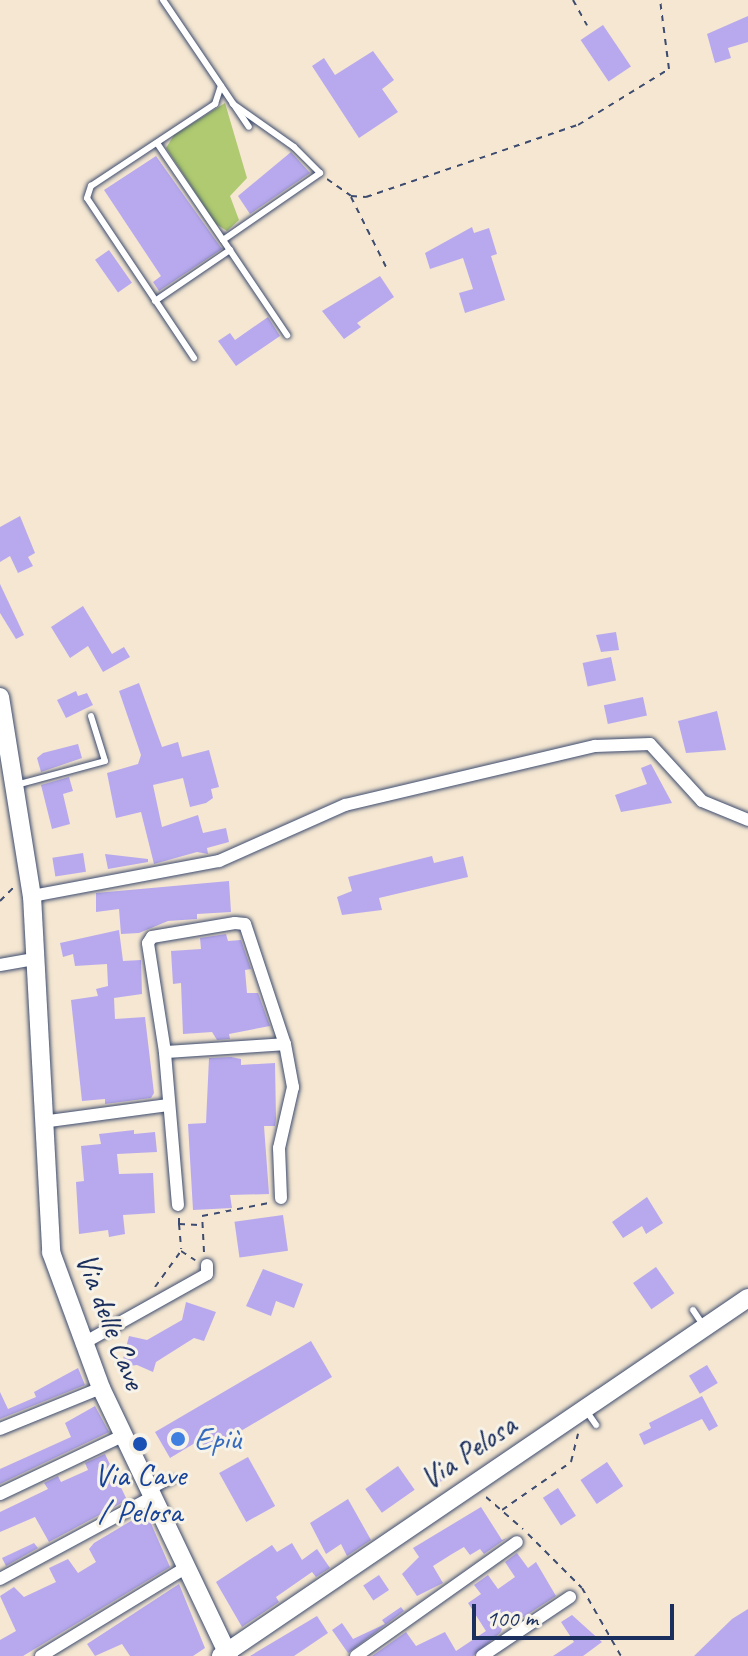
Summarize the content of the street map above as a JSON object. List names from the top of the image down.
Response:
{
  "streets": {
    "street": ["Via delle Cave", "Via Pelosa"]
  },
  "crossings": [
    ["Via delle Cave", "Via Pelosa"]
  ],
  "places": ["Epiù", "Via Cave / Pelosa"],
  "scale_bar": "100 m"
}
